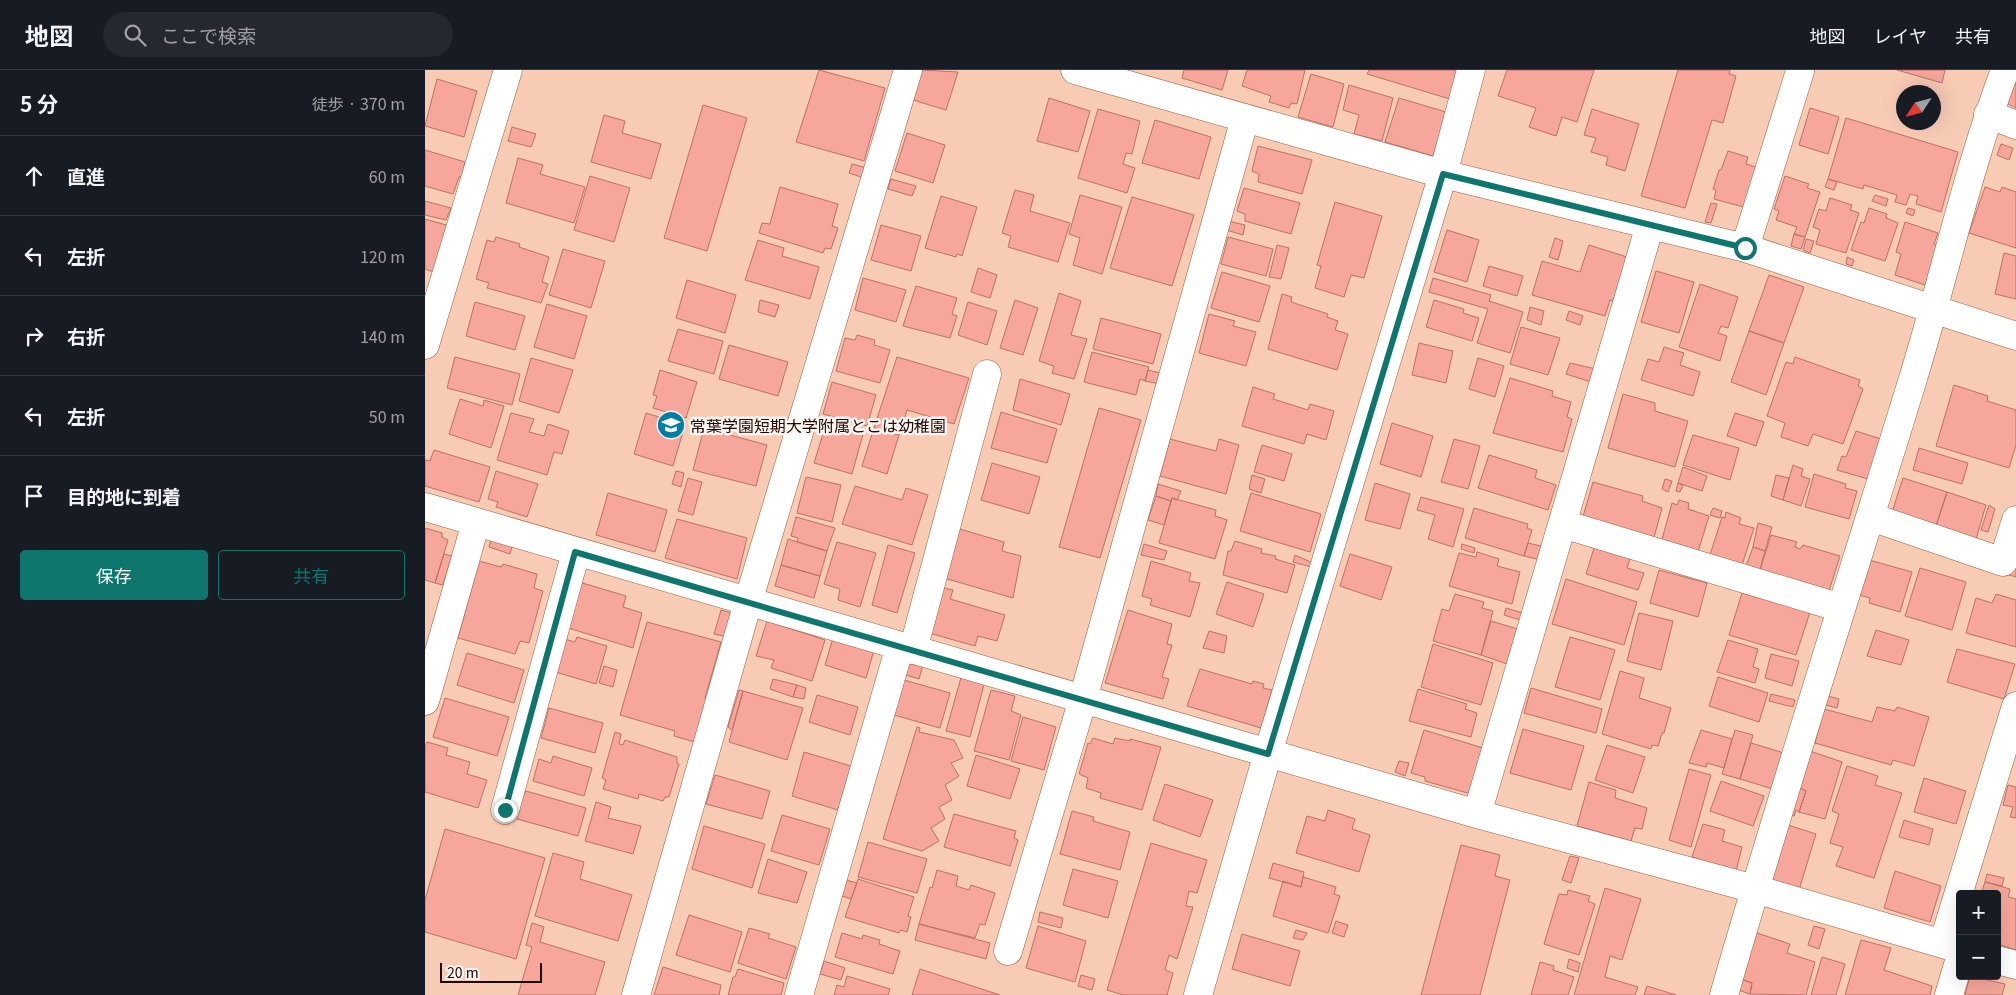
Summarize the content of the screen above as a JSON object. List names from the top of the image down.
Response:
{
  "places": {
    "school or university": ["常葉学園短期大学附属とこは幼稚園"]
  },
  "scale_bar": "20 m",
  "north": "bottom left",
  "page": {
    "header": "地図",
    "search": "ここで検索",
    "nav": ["地図", "レイヤ", "共有"],
    "heading": ["5 分", "徒歩 · 370 m"],
    "list": [
      ["直進", "60 m"],
      ["左折", "120 m"],
      ["右折", "140 m"],
      ["左折", "50 m"],
      "目的地に到着"
    ],
    "buttons": ["保存", "共有"],
    "map_buttons": ["+", "−"],
    "scale": "20 m"
  }
}
